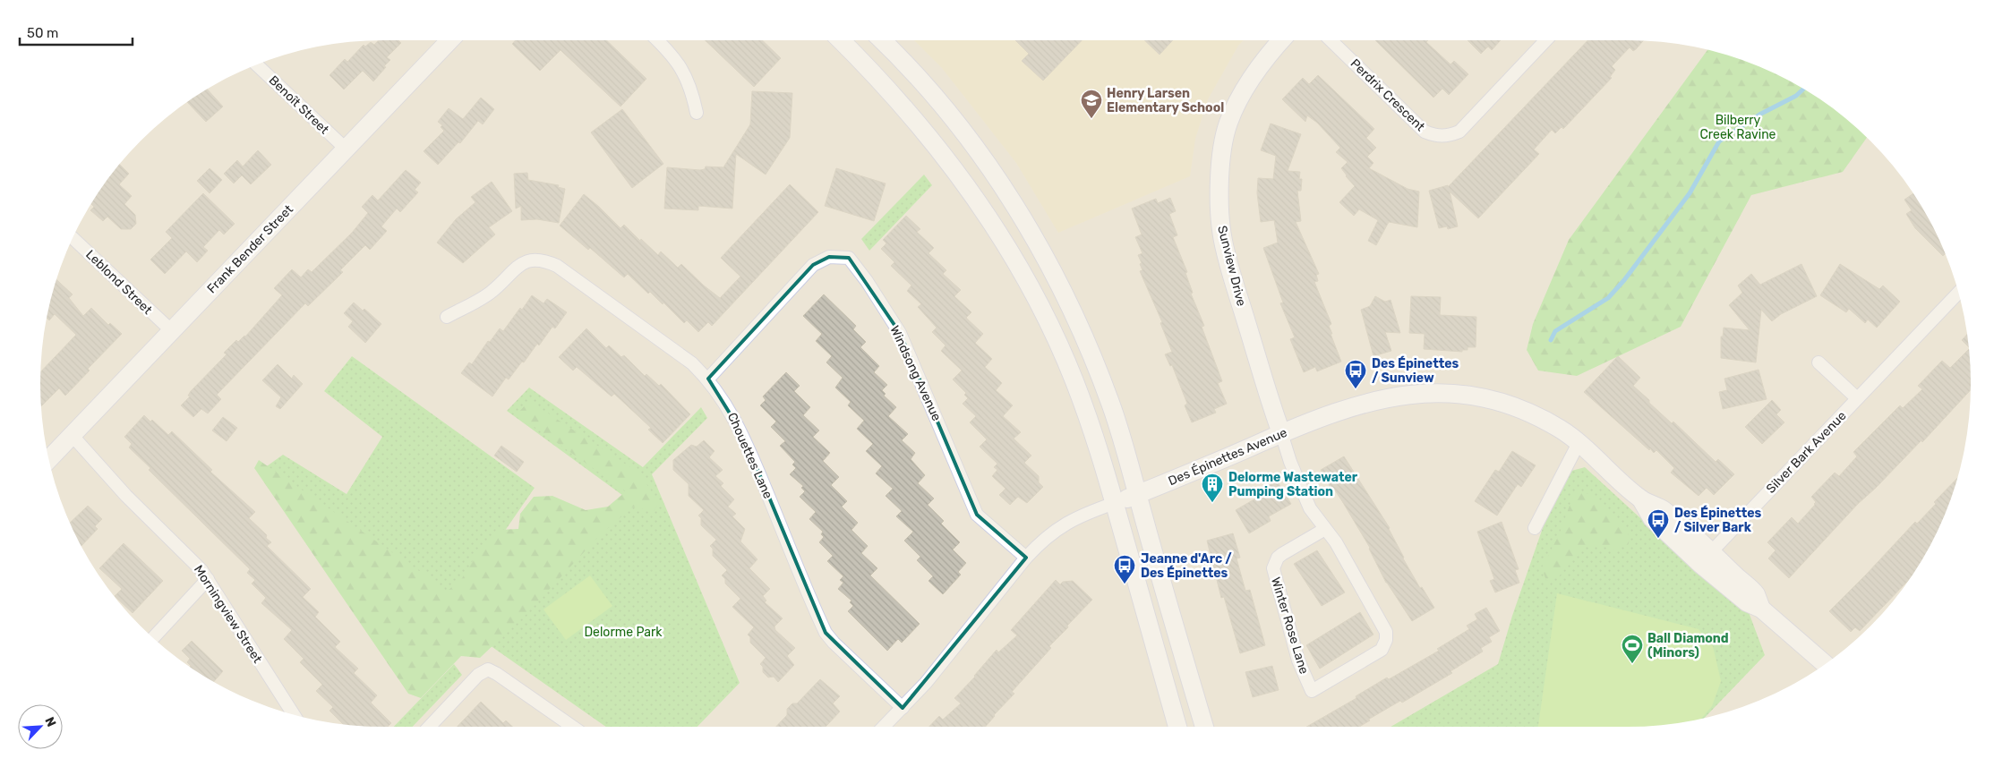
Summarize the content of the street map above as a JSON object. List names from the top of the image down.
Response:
{
  "streets": {
    "street": [
      "Perdrix Crescent",
      "Benoît Street",
      "Frank Bender Street",
      "Sunview Drive",
      "Leblond Street",
      "Windsong Avenue",
      "Silver Bark Avenue",
      "Chouettes Lane",
      "Des Épinettes Avenue",
      "Morningview Street",
      "Winter Rose Lane"
    ]
  },
  "crossings": [
    ["Benoît Street", "Frank Bender Street"],
    ["Frank Bender Street", "Leblond Street"],
    ["Frank Bender Street", "Morningview Street"],
    ["Sunview Drive", "Des Épinettes Avenue"],
    ["Sunview Drive", "Winter Rose Lane"],
    ["Windsong Avenue", "Chouettes Lane"],
    ["Windsong Avenue", "Des Épinettes Avenue"],
    ["Silver Bark Avenue", "Des Épinettes Avenue"],
    ["Chouettes Lane", "Des Épinettes Avenue"],
    ["Des Épinettes Avenue", "Winter Rose Lane"]
  ],
  "parks": ["Bilberry Creek Ravine", "Delorme Park"],
  "places": {
    "school or university": ["Henry Larsen Elementary School"],
    "bus stop": ["Des Épinettes / Sunview", "Des Épinettes / Silver Bark", "Jeanne d'Arc / Des Épinettes"],
    "building": ["Delorme Wastewater Pumping Station"],
    "sports": ["Ball Diamond (Minors)"]
  },
  "scale_bar": "50 m",
  "north": "top right"
}
